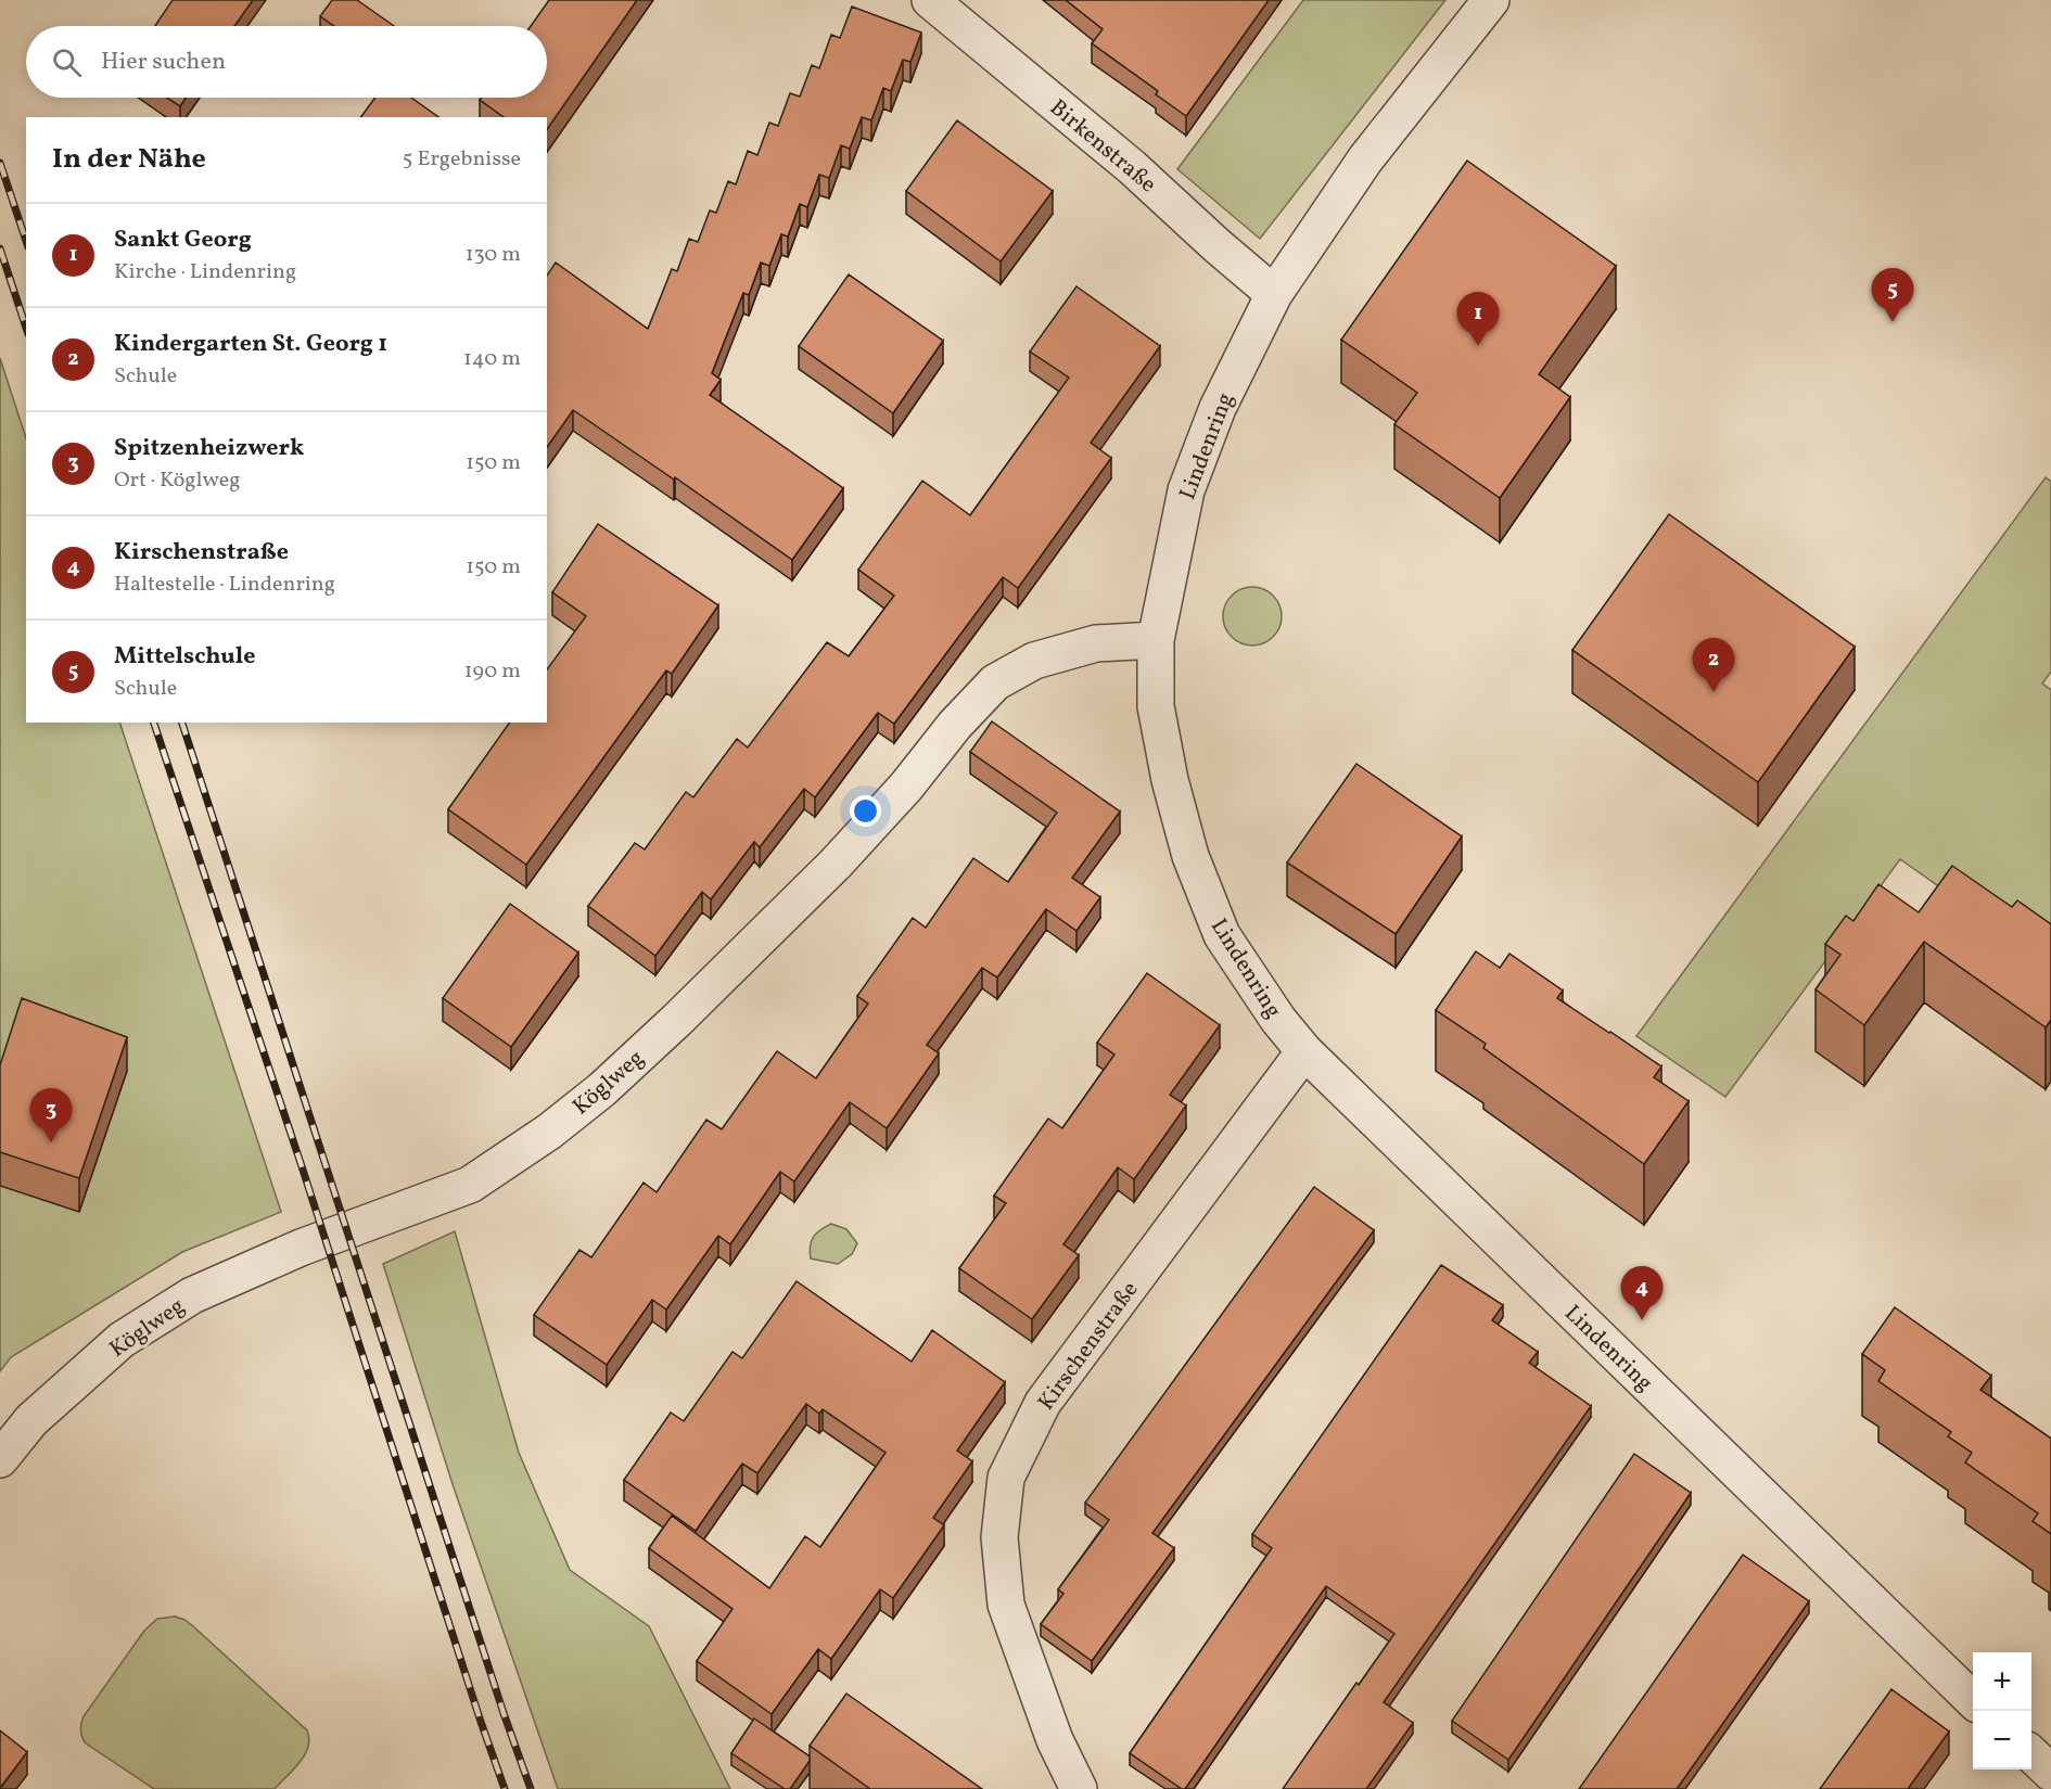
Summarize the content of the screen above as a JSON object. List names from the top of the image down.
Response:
{
  "streets": {
    "street": [
      "Birkenstraße",
      "Lindenring",
      "Köglweg",
      "Kirschenstraße"
    ]
  },
  "crossings": [
    ["Birkenstraße", "Lindenring"],
    ["Lindenring", "Köglweg"],
    ["Lindenring", "Kirschenstraße"]
  ],
  "page": {
    "search": "Hier suchen",
    "heading": ["In der Nähe", "5 Ergebnisse"],
    "list": [
      {
        "mark": "1",
        "name": "Sankt Georg",
        "note": "Kirche · Lindenring",
        "value": "130 m"
      },
      {
        "mark": "2",
        "name": "Kindergarten St. Georg 1",
        "note": "Schule",
        "value": "140 m"
      },
      {
        "mark": "3",
        "name": "Spitzenheizwerk",
        "note": "Ort · Köglweg",
        "value": "150 m"
      },
      {
        "mark": "4",
        "name": "Kirschenstraße",
        "note": "Haltestelle · Lindenring",
        "value": "150 m"
      },
      {
        "mark": "5",
        "name": "Mittelschule",
        "note": "Schule",
        "value": "190 m"
      }
    ],
    "pins": [
      "5",
      "1",
      "2",
      "3",
      "4"
    ],
    "map_buttons": ["+", "−"]
  }
}
